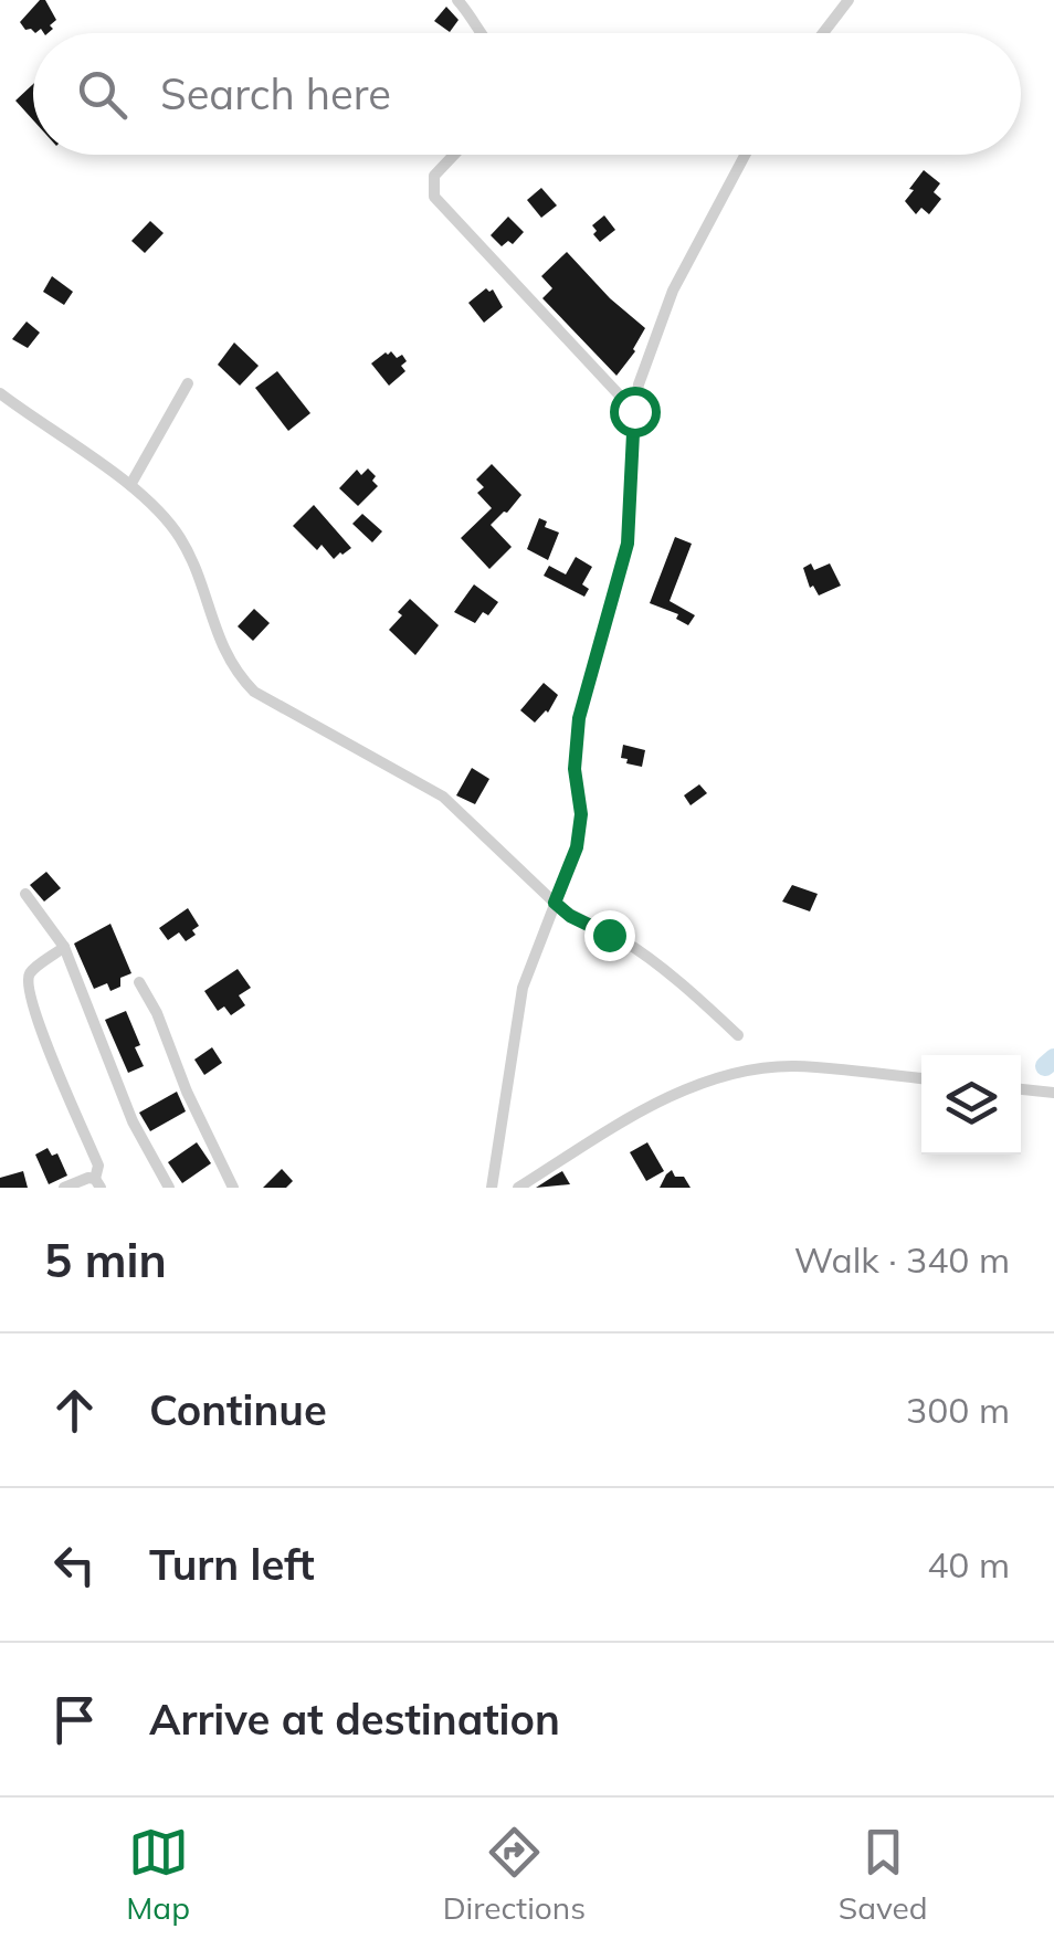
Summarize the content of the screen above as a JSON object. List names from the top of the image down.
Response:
{
  "page": {
    "search": "Search here",
    "heading": ["5 min", "Walk · 340 m"],
    "list": [
      ["Continue", "300 m"],
      ["Turn left", "40 m"],
      "Arrive at destination"
    ],
    "nav": ["Map", "Directions", "Saved"]
  }
}
